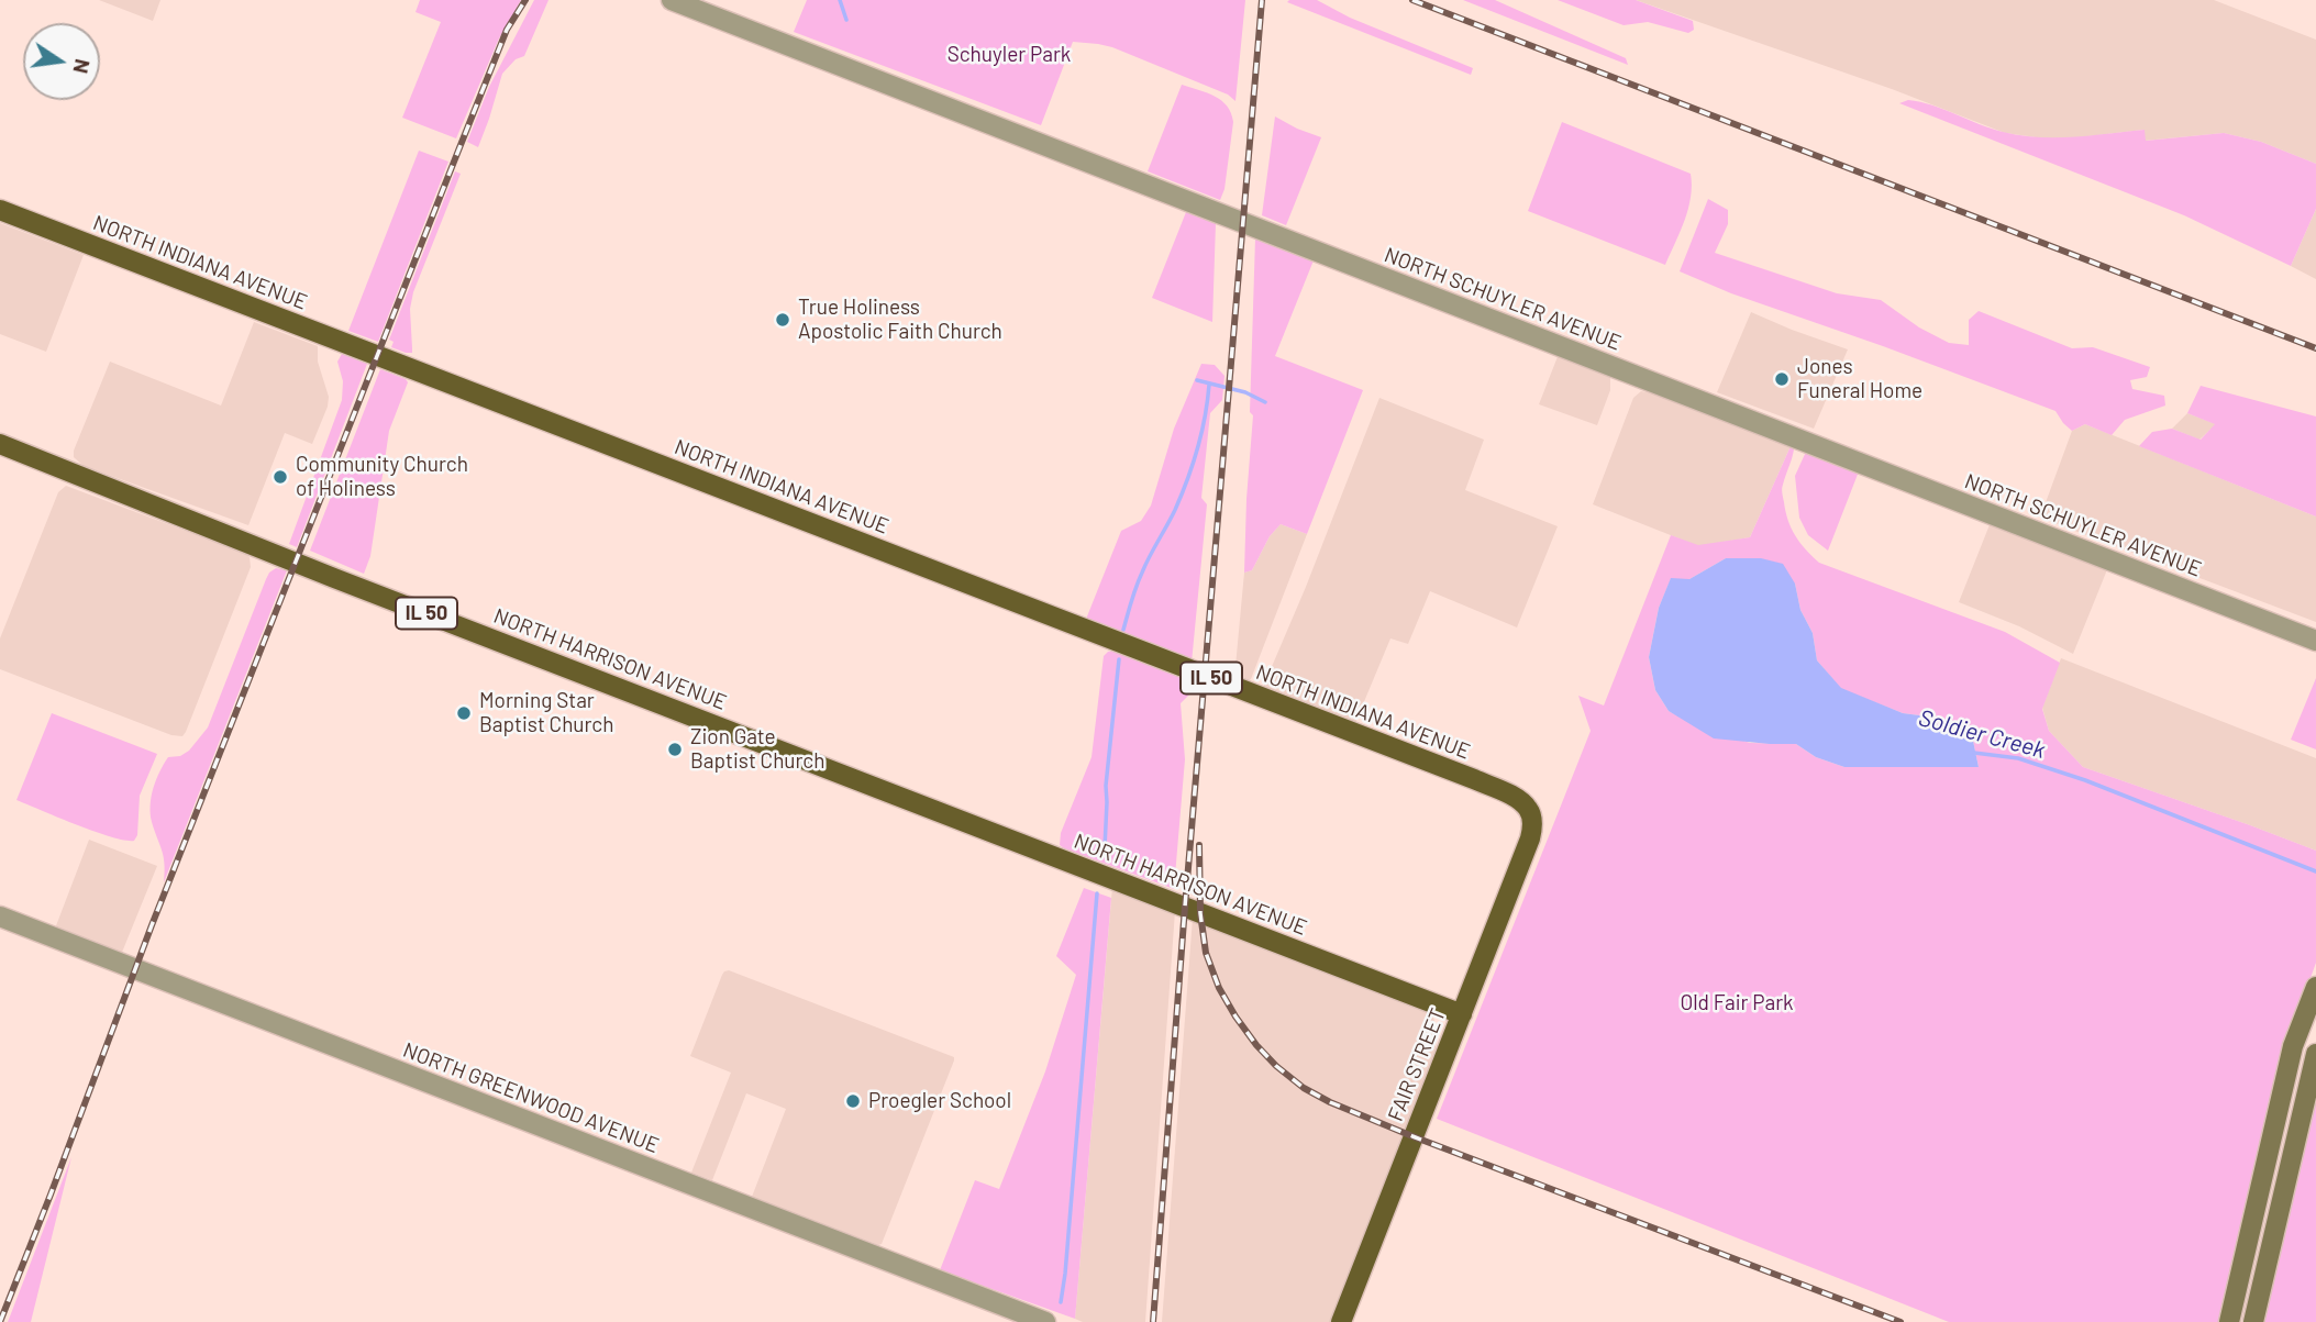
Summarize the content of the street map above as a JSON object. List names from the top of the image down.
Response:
{
  "streets": {
    "main road": [
      "NORTH INDIANA AVENUE",
      "IL 50",
      "NORTH HARRISON AVENUE",
      "FAIR STREET"
    ],
    "street": ["NORTH SCHUYLER AVENUE", "NORTH GREENWOOD AVENUE"]
  },
  "crossings": [
    ["NORTH INDIANA AVENUE", "FAIR STREET"],
    ["NORTH HARRISON AVENUE", "FAIR STREET"]
  ],
  "water": ["Soldier Creek"],
  "parks": ["Schuyler Park", "Old Fair Park"],
  "places": [
    "True Holiness Apostolic Faith Church",
    "Jones Funeral Home",
    "Community Church of Holiness",
    "Morning Star Baptist Church",
    "Zion Gate Baptist Church",
    "Proegler School"
  ],
  "north": "right"
}
